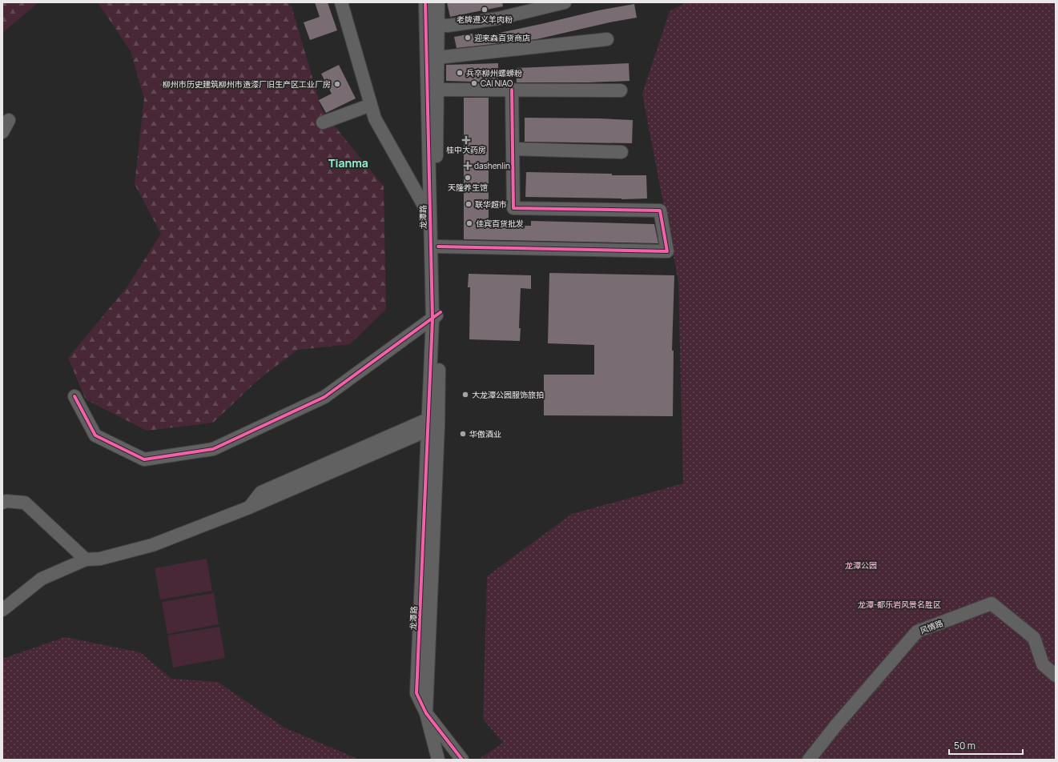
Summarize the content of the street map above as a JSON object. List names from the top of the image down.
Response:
{
  "streets": {
    "street": ["龙潭路", "风情路"]
  },
  "districts": ["Tianma"],
  "parks": ["龙潭公园", "龙潭-都乐岩风景名胜区"],
  "places": {
    "other": [
      "老牌遵义羊肉粉",
      "迎来森百货商店",
      "兵卒柳州螺蛳粉",
      "CAI NIAO",
      "柳州市历史建筑柳州市造漆厂旧生产区工业厂房",
      "天隆养生馆",
      "联华超市",
      "佳宾百货批发",
      "大龙潭公园服饰旅拍",
      "华傲酒业"
    ],
    "health": ["桂中大药房", "dashenlin"]
  },
  "scale_bar": "50 m"
}
